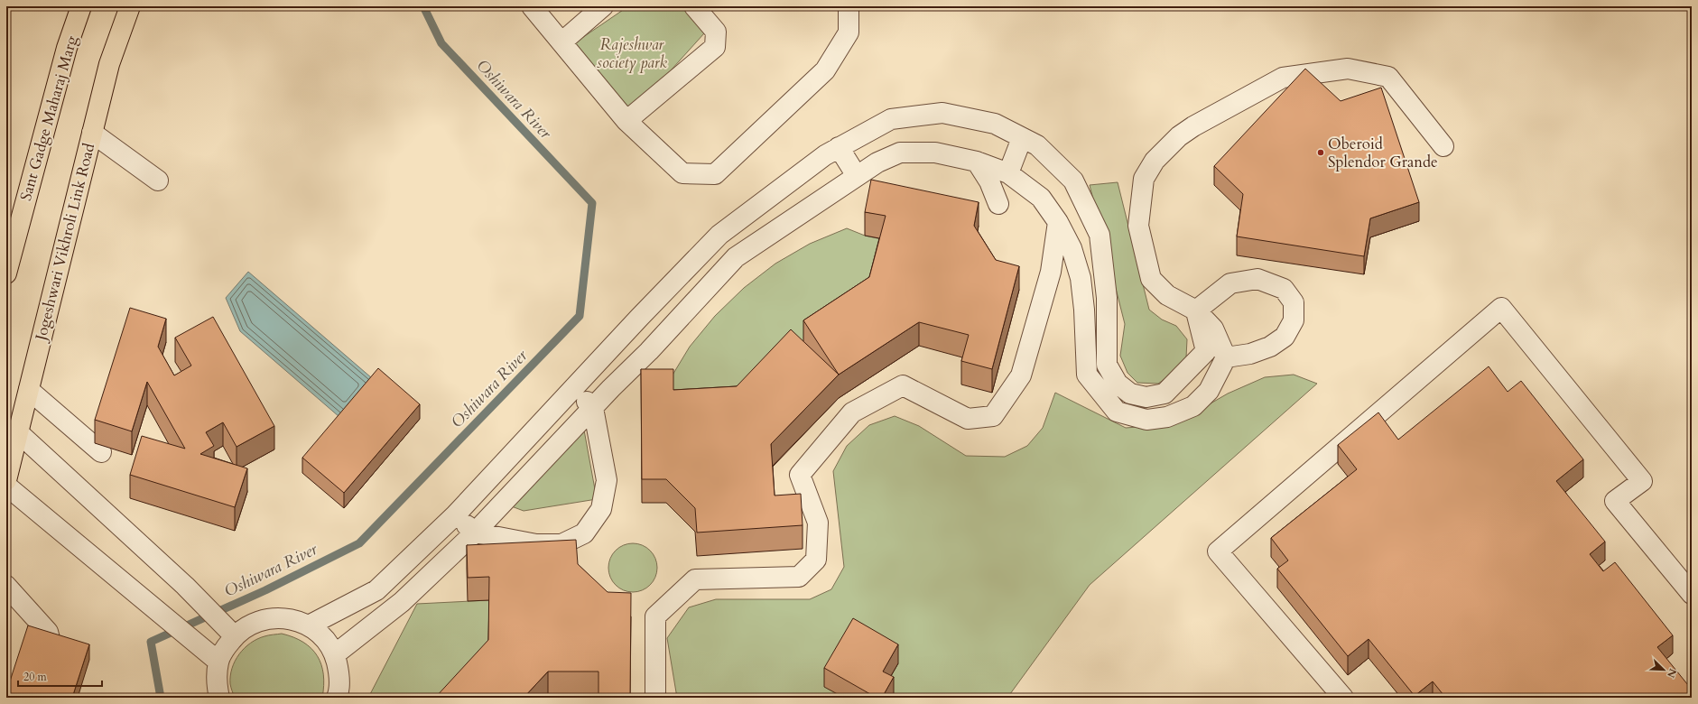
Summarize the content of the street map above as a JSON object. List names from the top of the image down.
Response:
{
  "streets": {
    "main road": ["Sant Gadge Maharaj Marg", "Jogeshwari Vikhroli Link Road"]
  },
  "water": ["Oshiwara River"],
  "parks": ["Rajeshwar society park"],
  "places": ["Oberoid Splendor Grande"],
  "scale_bar": "20 m",
  "north": "bottom right"
}
